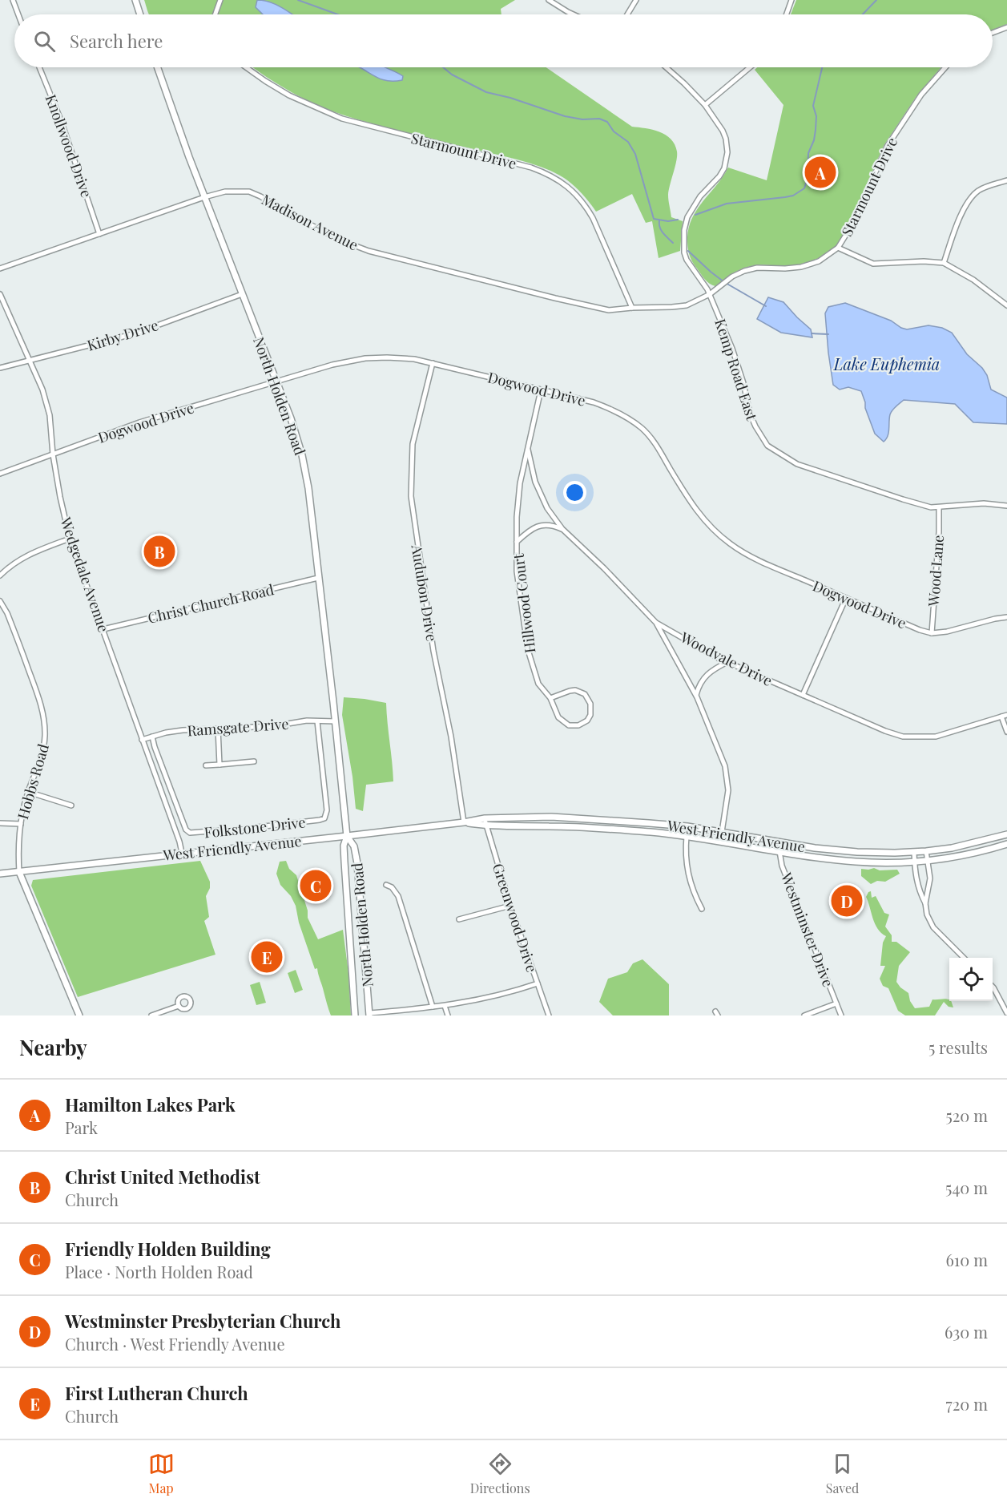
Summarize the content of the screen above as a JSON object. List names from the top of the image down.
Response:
{
  "streets": {
    "main road": ["North Holden Road", "Hobbs Road", "West Friendly Avenue"],
    "street": [
      "Knollwood Drive",
      "Starmount Drive",
      "Madison Avenue",
      "Kirby Drive",
      "Kemp Road East",
      "Dogwood Drive",
      "Wood Lane",
      "Wedgedale Avenue",
      "Audubon Drive",
      "Christ Church Road",
      "Hillwood Court",
      "Woodvale Drive",
      "Ramsgate Drive",
      "Folkstone Drive",
      "Greenwood Drive",
      "Westminster Drive"
    ]
  },
  "crossings": [
    ["Knollwood Drive", "Madison Avenue"],
    ["Starmount Drive", "Madison Avenue"],
    ["Starmount Drive", "Kemp Road East"],
    ["Madison Avenue", "Kemp Road East"],
    ["Madison Avenue", "North Holden Road"],
    ["Kirby Drive", "North Holden Road"],
    ["Kirby Drive", "Wedgedale Avenue"],
    ["Kemp Road East", "Wood Lane"],
    ["Dogwood Drive", "North Holden Road"],
    ["Dogwood Drive", "Wood Lane"],
    ["Dogwood Drive", "Wedgedale Avenue"],
    ["Dogwood Drive", "Audubon Drive"],
    ["Dogwood Drive", "Hillwood Court"],
    ["North Holden Road", "Christ Church Road"],
    ["North Holden Road", "Ramsgate Drive"],
    ["North Holden Road", "West Friendly Avenue"],
    ["Wedgedale Avenue", "Christ Church Road"],
    ["Wedgedale Avenue", "Ramsgate Drive"],
    ["Wedgedale Avenue", "West Friendly Avenue"],
    ["Audubon Drive", "West Friendly Avenue"],
    ["Hillwood Court", "Woodvale Drive"],
    ["Ramsgate Drive", "Folkstone Drive"],
    ["Hobbs Road", "West Friendly Avenue"],
    ["West Friendly Avenue", "Greenwood Drive"],
    ["West Friendly Avenue", "Westminster Drive"]
  ],
  "water": ["Lake Euphemia"],
  "page": {
    "search": "Search here",
    "pins": [
      "A",
      "B",
      "C",
      "D",
      "E"
    ],
    "heading": ["Nearby", "5 results"],
    "list": [
      {
        "mark": "A",
        "name": "Hamilton Lakes Park",
        "note": "Park",
        "value": "520 m"
      },
      {
        "mark": "B",
        "name": "Christ United Methodist",
        "note": "Church",
        "value": "540 m"
      },
      {
        "mark": "C",
        "name": "Friendly Holden Building",
        "note": "Place · North Holden Road",
        "value": "610 m"
      },
      {
        "mark": "D",
        "name": "Westminster Presbyterian Church",
        "note": "Church · West Friendly Avenue",
        "value": "630 m"
      },
      {
        "mark": "E",
        "name": "First Lutheran Church",
        "note": "Church",
        "value": "720 m"
      }
    ],
    "nav": ["Map", "Directions", "Saved"]
  }
}
